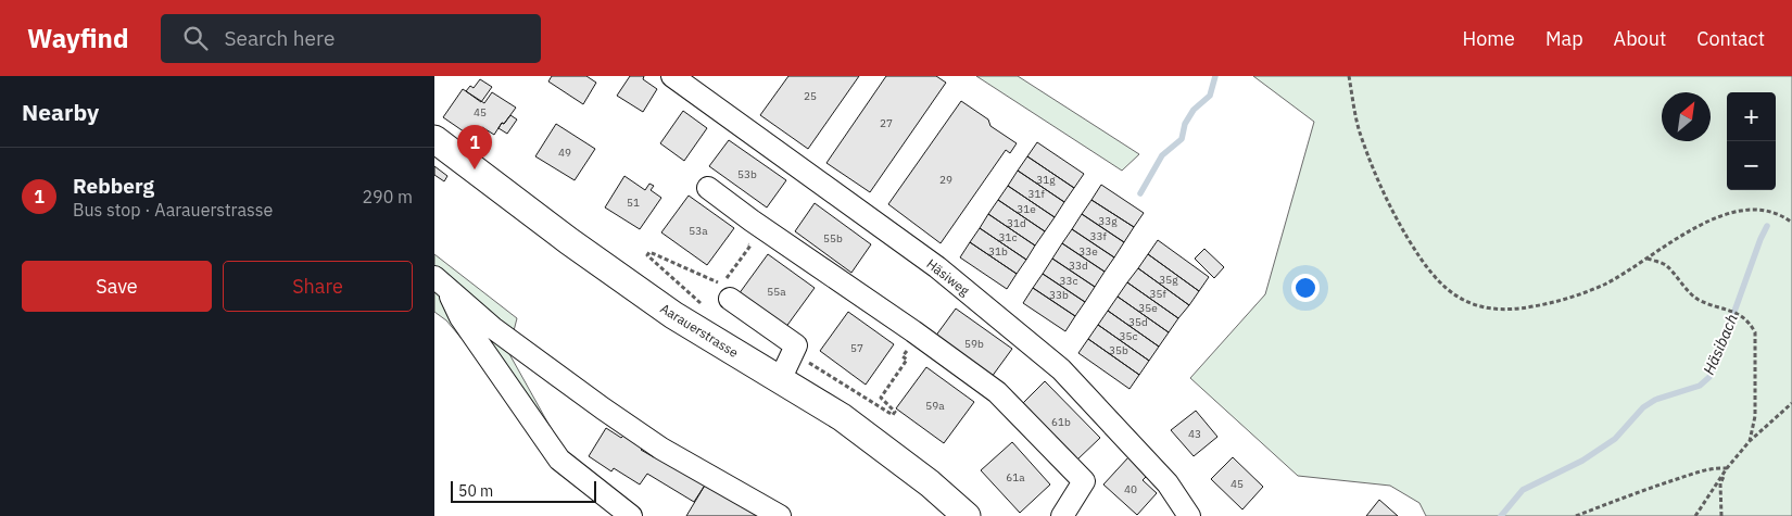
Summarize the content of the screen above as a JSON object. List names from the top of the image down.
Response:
{
  "streets": {
    "main road": ["Aarauerstrasse"],
    "street": ["Häsiweg"]
  },
  "water": ["Häsibach"],
  "house_numbers": [
    "25",
    "45",
    "27",
    "49",
    "53b",
    "29",
    "31g",
    "31f",
    "51",
    "31e",
    "33g",
    "31d",
    "53a",
    "33f",
    "31c",
    "55b",
    "31b",
    "33e",
    "33d",
    "35g",
    "33c",
    "55a",
    "35f",
    "33b",
    "35e",
    "35d",
    "35c",
    "59b",
    "57",
    "35b",
    "59a",
    "61b",
    "43",
    "61a",
    "45",
    "40"
  ],
  "scale_bar": "50 m",
  "north": "top right",
  "page": {
    "header": "Wayfind",
    "search": "Search here",
    "nav": [
      "Home",
      "Map",
      "About",
      "Contact"
    ],
    "heading": "Nearby",
    "map_buttons": ["+", "−"],
    "pins": "1",
    "list": [
      {
        "mark": "1",
        "name": "Rebberg",
        "note": "Bus stop · Aarauerstrasse",
        "value": "290 m"
      }
    ],
    "buttons": ["Save", "Share"],
    "scale": "50 m"
  }
}
